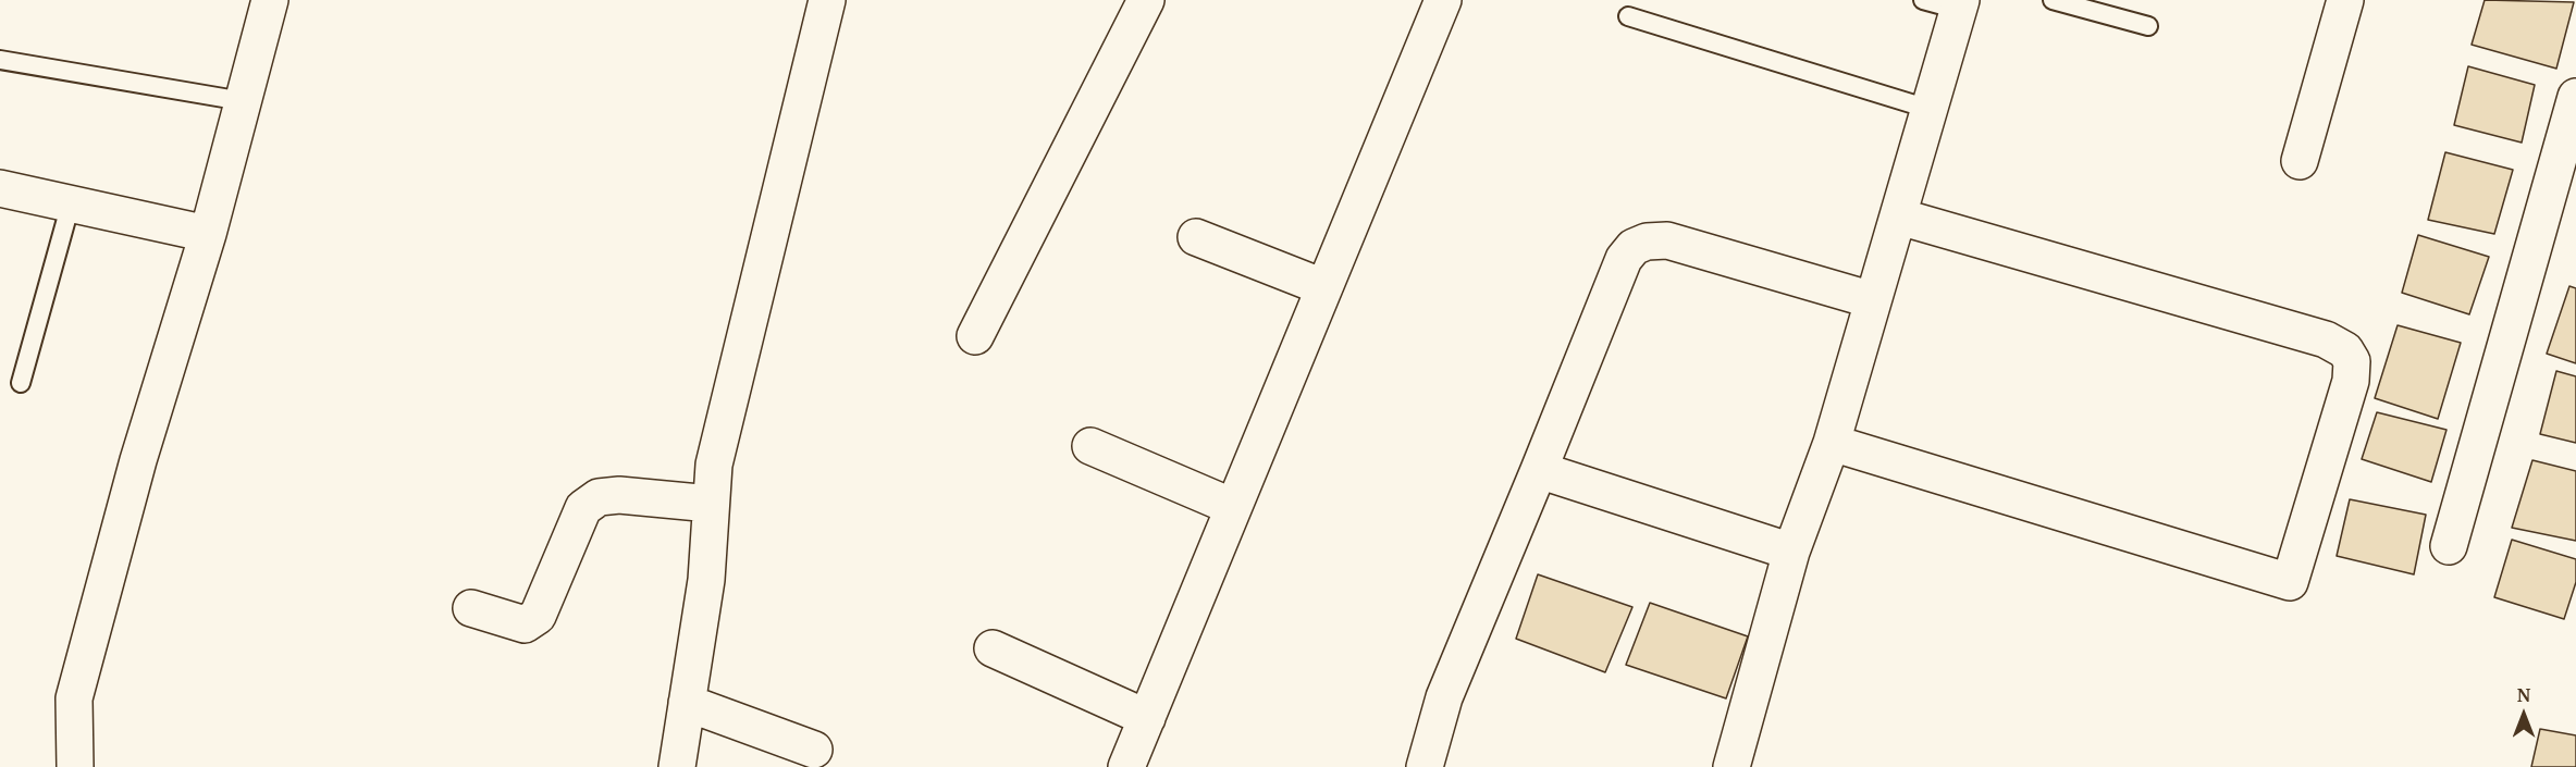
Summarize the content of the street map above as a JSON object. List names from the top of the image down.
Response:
{
  "north": "top"
}
